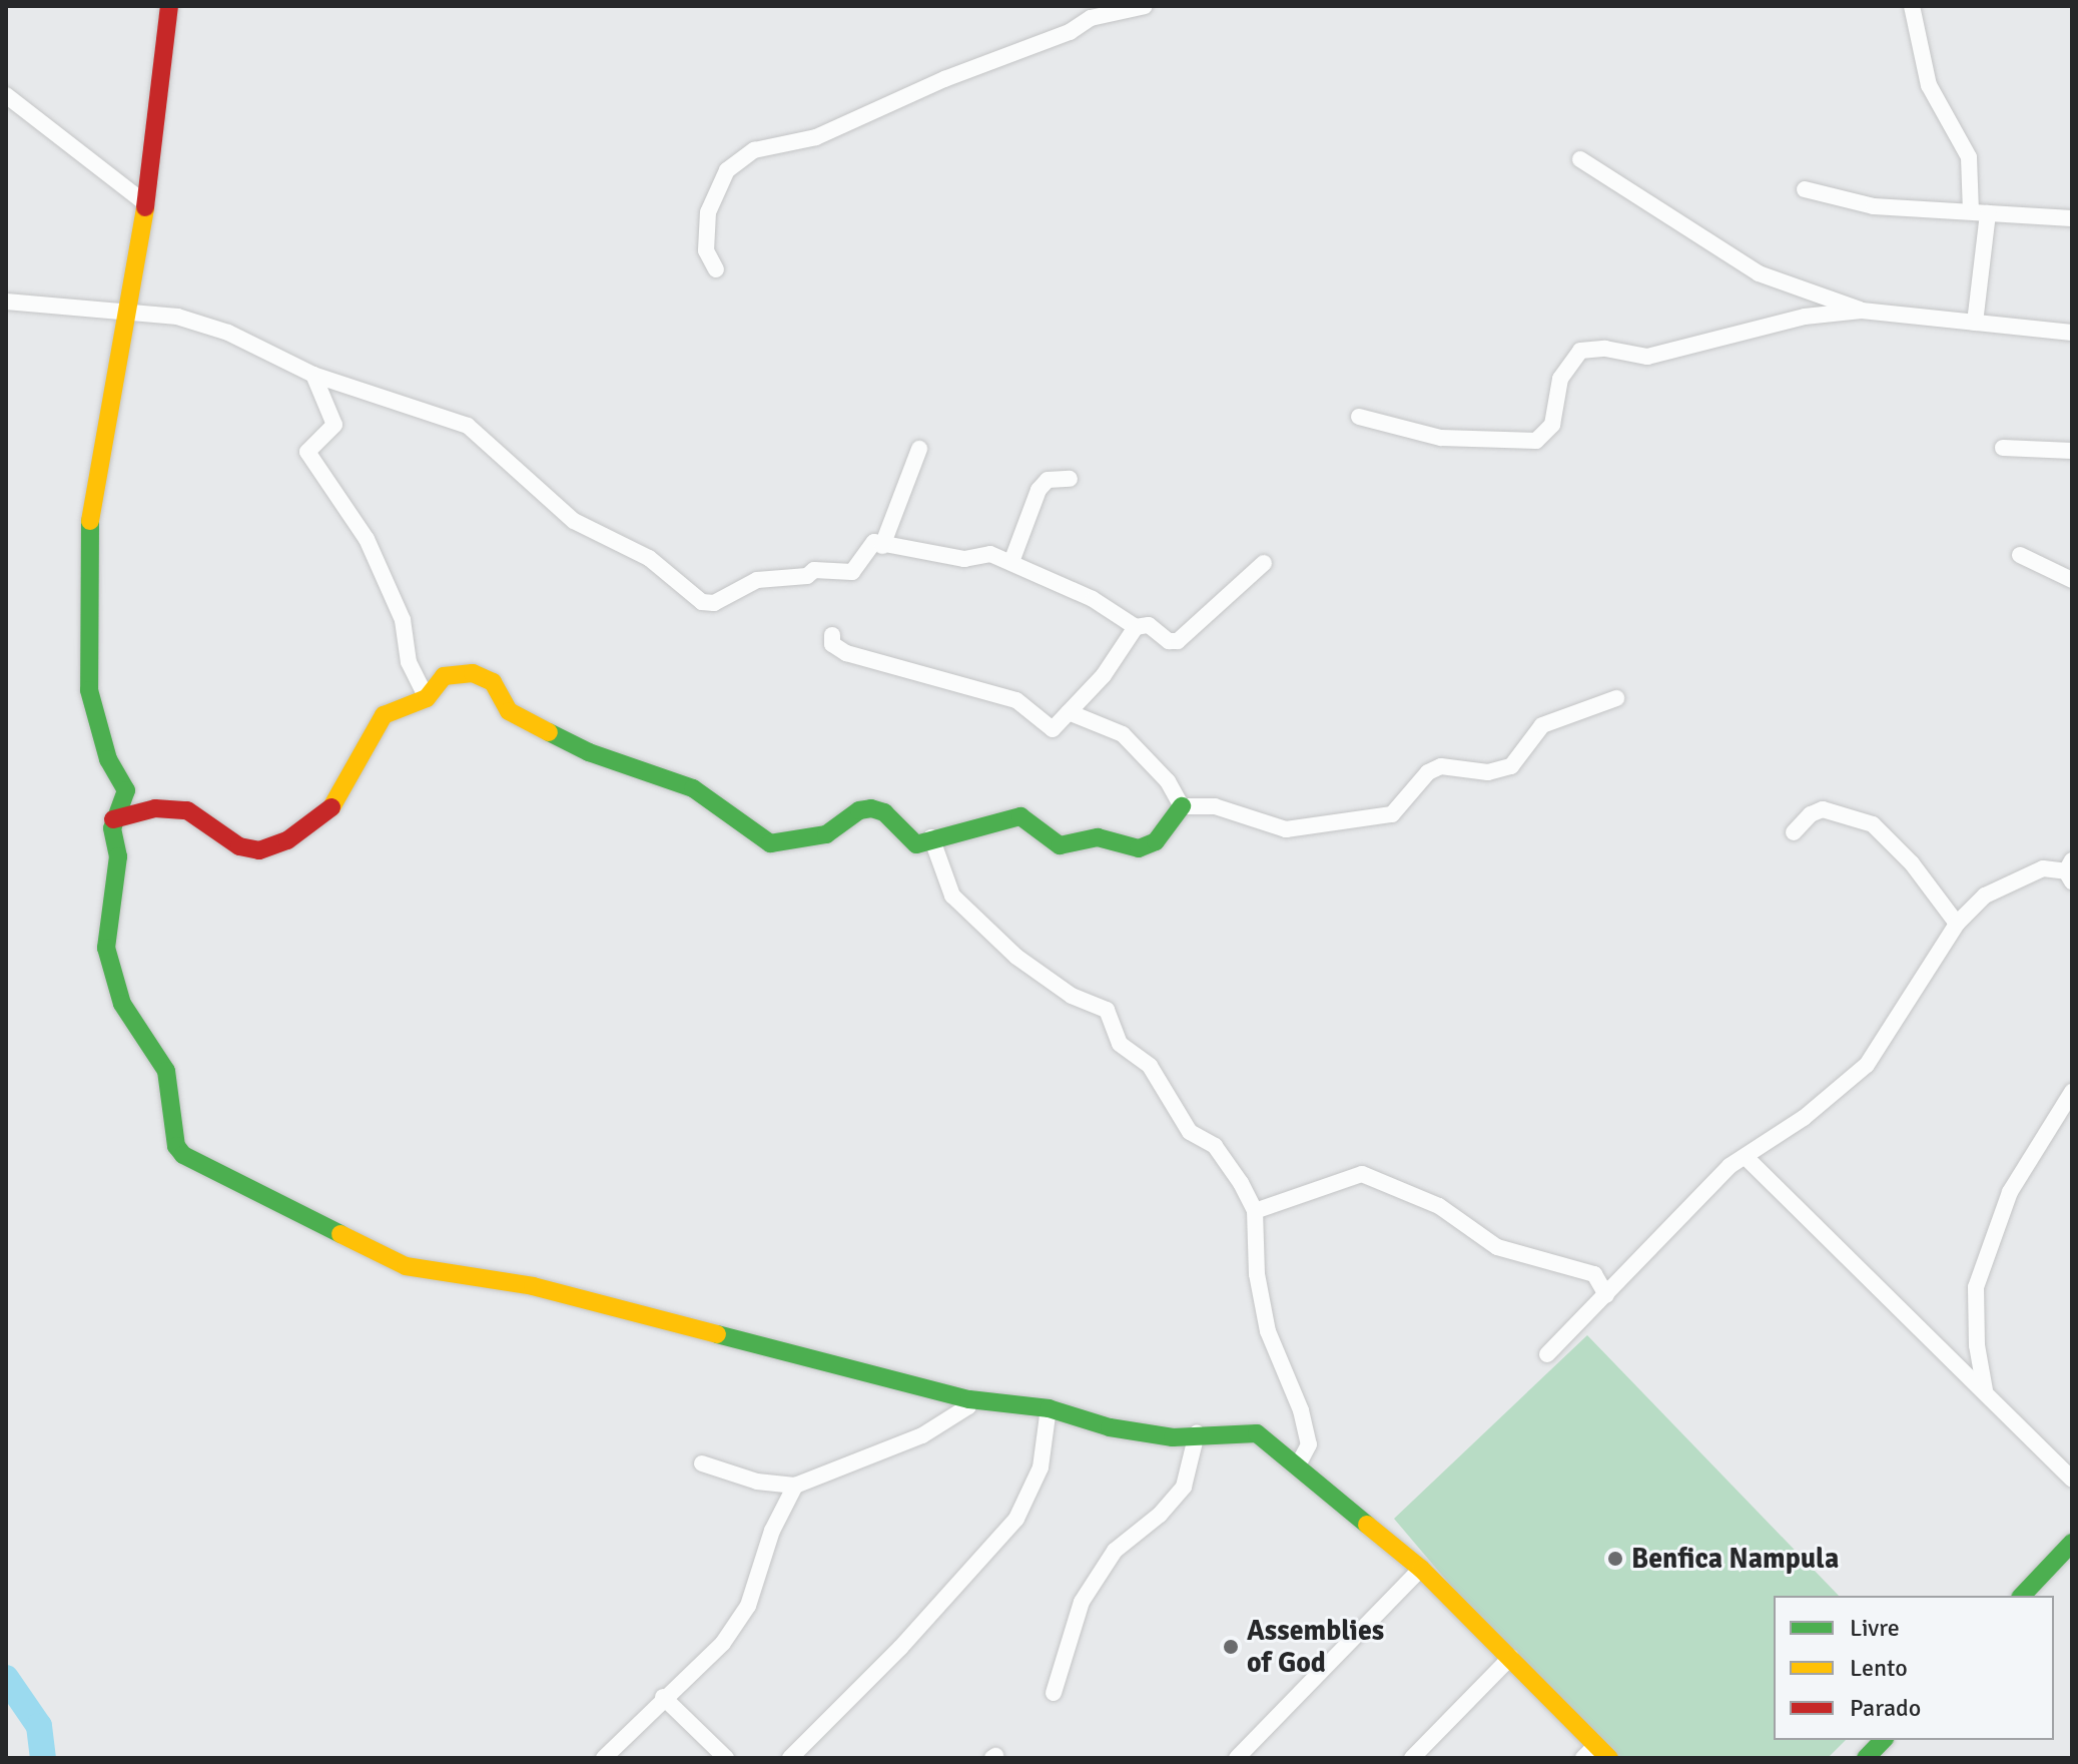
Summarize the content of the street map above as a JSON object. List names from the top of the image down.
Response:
{
  "places": ["Benfica Nampula", "Assemblies of God"],
  "legend": ["Livre", "Lento", "Parado"]
}
